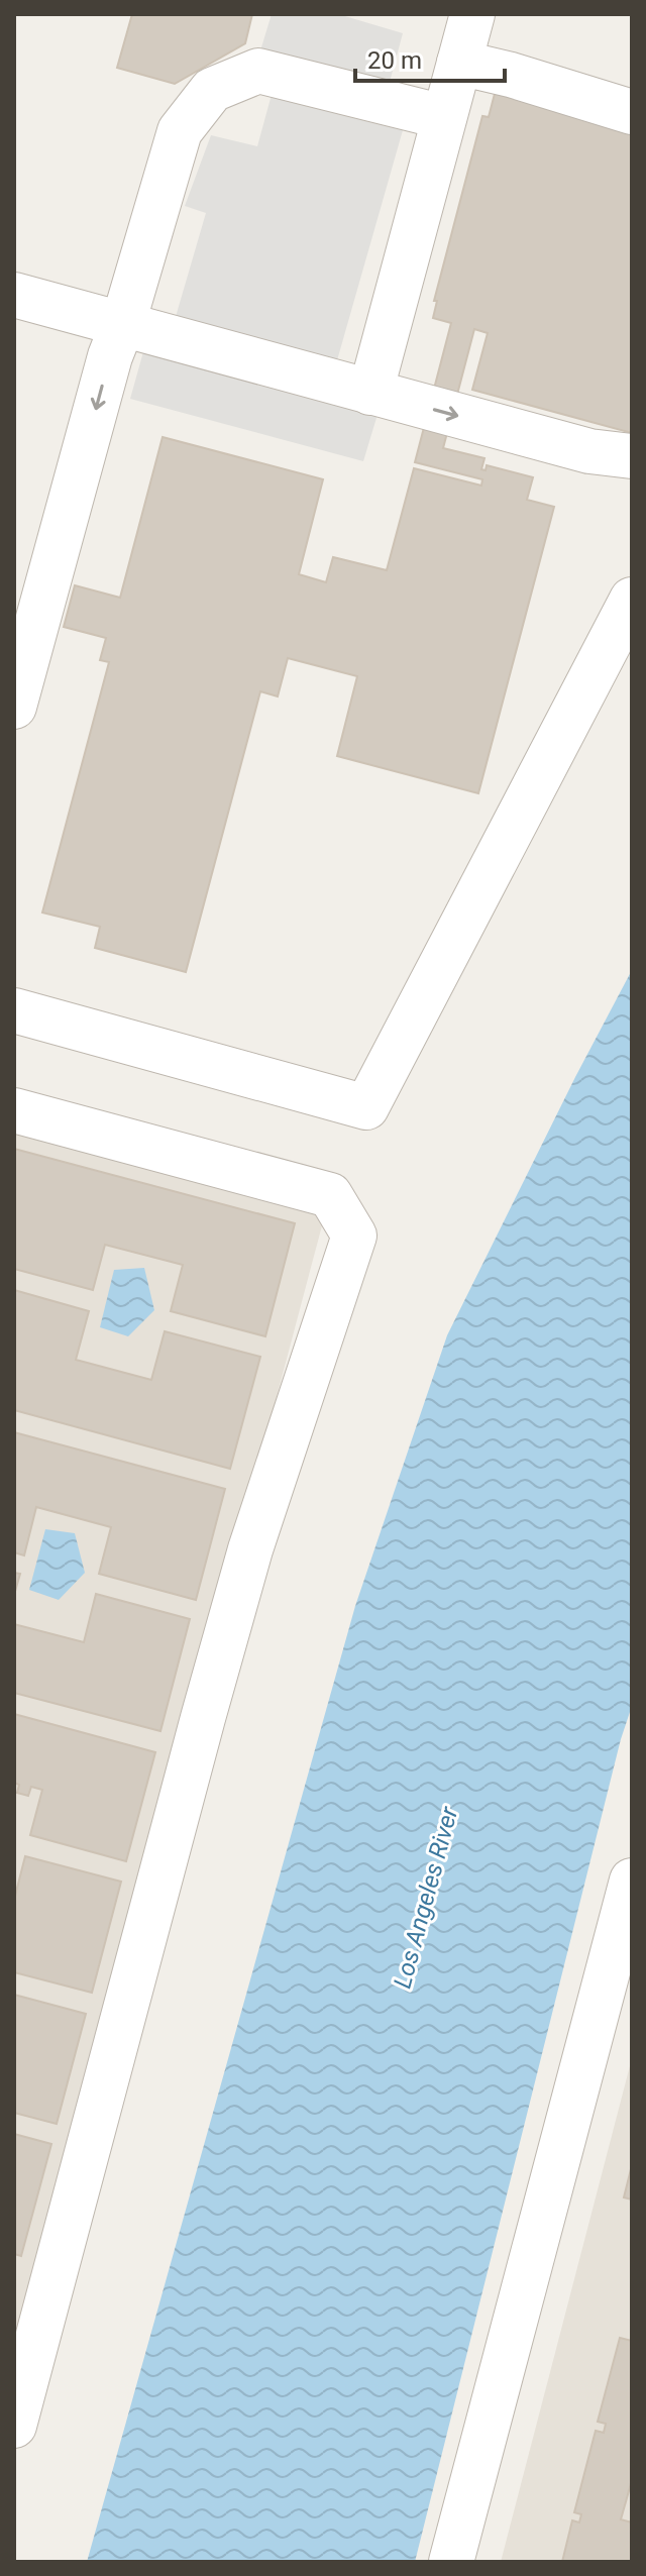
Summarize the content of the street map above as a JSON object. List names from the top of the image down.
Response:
{
  "water": ["Los Angeles River"],
  "scale_bar": "20 m"
}
